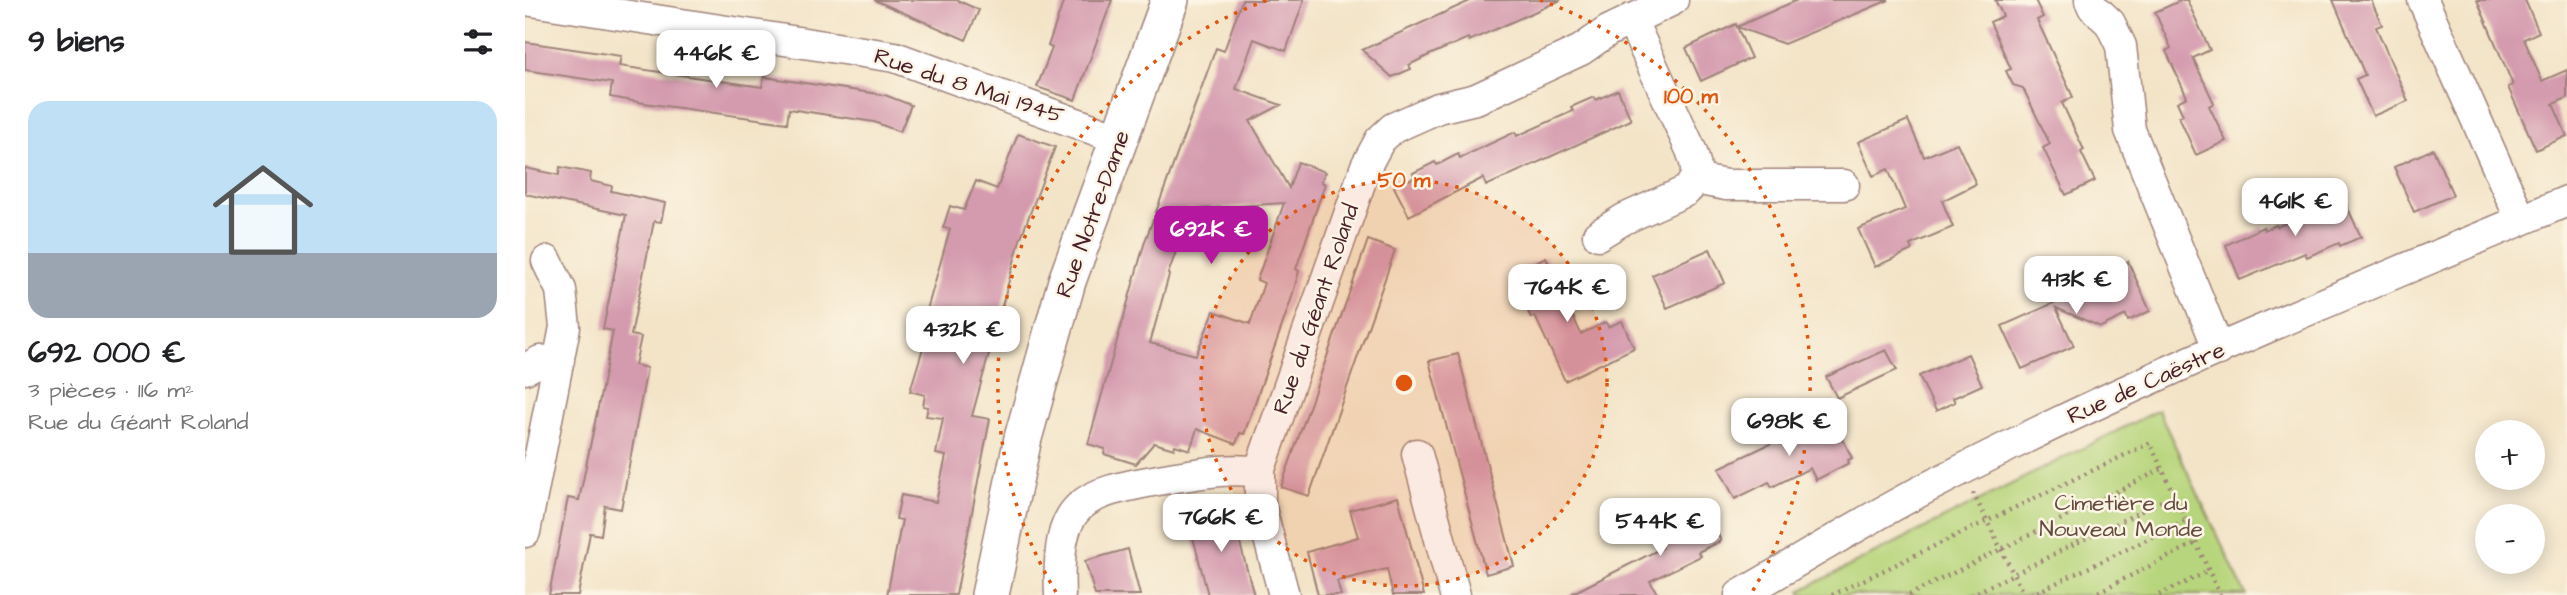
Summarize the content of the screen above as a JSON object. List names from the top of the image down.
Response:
{
  "streets": {
    "main road": ["Rue Notre-Dame"],
    "street": ["Rue du 8 Mai 1945", "Rue du Géant Roland", "Rue de Caëstre"]
  },
  "crossings": [
    ["Rue du 8 Mai 1945", "Rue Notre-Dame"]
  ],
  "parks": ["Cimetière du Nouveau Monde"],
  "page": {
    "heading": "9 biens",
    "price": [
      "446K €",
      "461K €",
      "692K €",
      "413K €",
      "764K €",
      "432K €",
      "698K €",
      "766K €",
      "544K €"
    ],
    "list": [
      {
        "name": "692 000 €",
        "note": "3 pièces · 116 m² · Rue du Géant Roland"
      }
    ],
    "map_buttons": ["+", "−"]
  },
  "rings": ["100 m", "50 m"]
}
